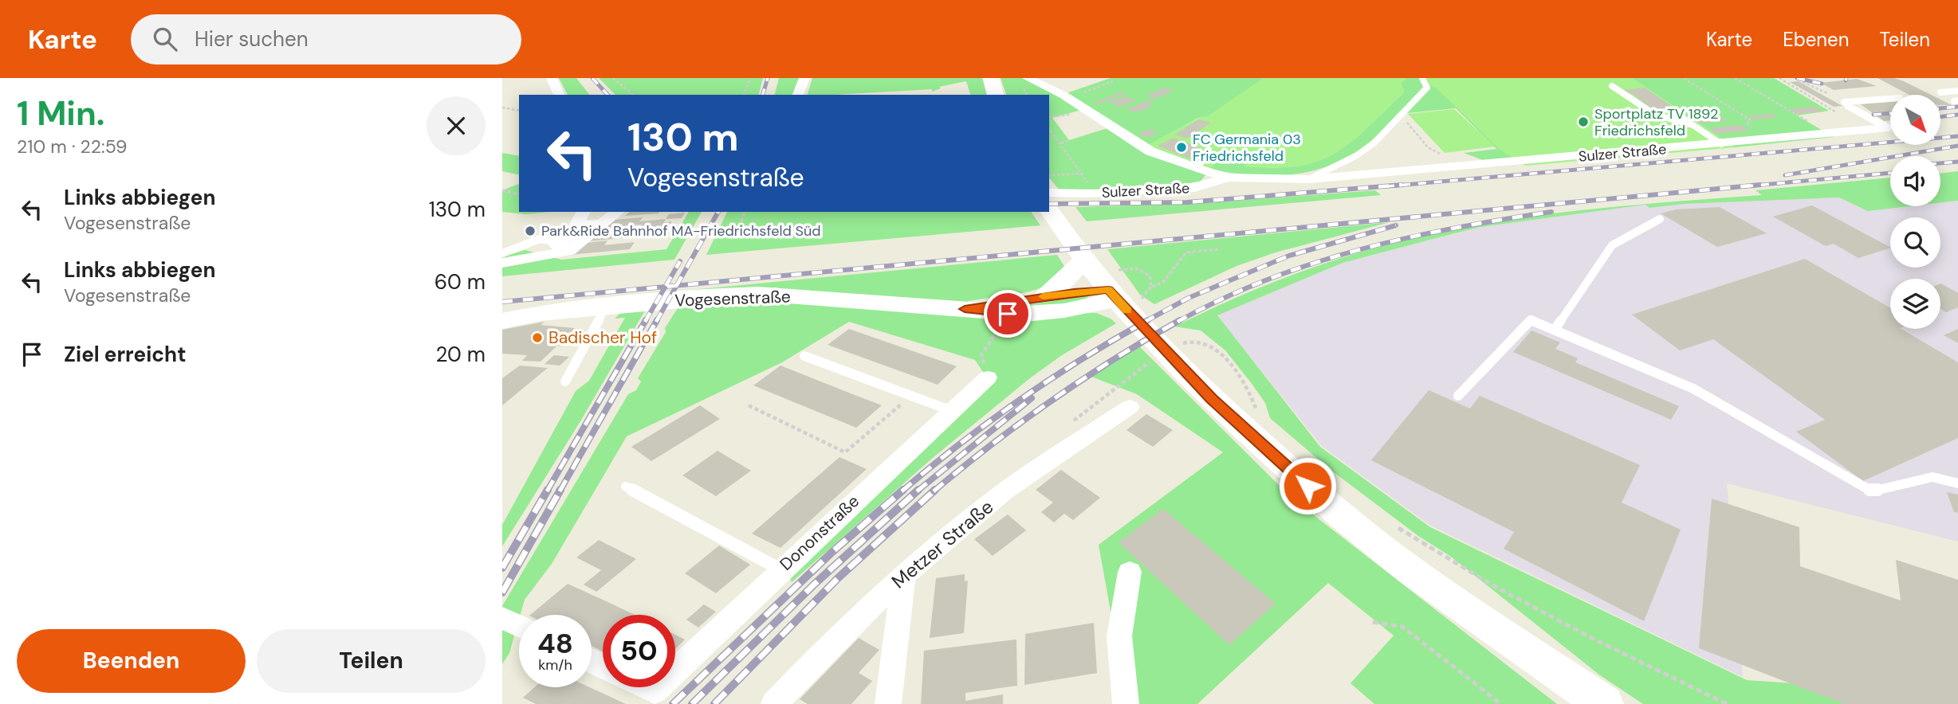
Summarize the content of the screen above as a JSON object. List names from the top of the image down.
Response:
{
  "streets": {
    "street": [
      "Sulzer Straße",
      "Vogesenstraße",
      "Dononstraße",
      "Metzer Straße"
    ]
  },
  "places": [
    "Sportplatz TV 1892 Friedrichsfeld",
    "FC Germania 03 Friedrichsfeld",
    "Park&Ride Bahnhof MA-Friedrichsfeld Süd",
    "Badischer Hof"
  ],
  "north": "bottom right",
  "page": {
    "header": "Karte",
    "search": "Hier suchen",
    "nav": ["Karte", "Ebenen", "Teilen"],
    "heading": ["1 Min.", "210 m · 22:59"],
    "turn": ["130 m", "Vogesenstraße"],
    "list": [
      {
        "name": "Links abbiegen",
        "note": "Vogesenstraße",
        "value": "130 m"
      },
      {
        "name": "Links abbiegen",
        "note": "Vogesenstraße",
        "value": "60 m"
      },
      {
        "name": "Ziel erreicht",
        "value": "20 m"
      }
    ],
    "speed": "48 km/h",
    "limit": "50",
    "buttons": ["Beenden", "Teilen"]
  }
}
